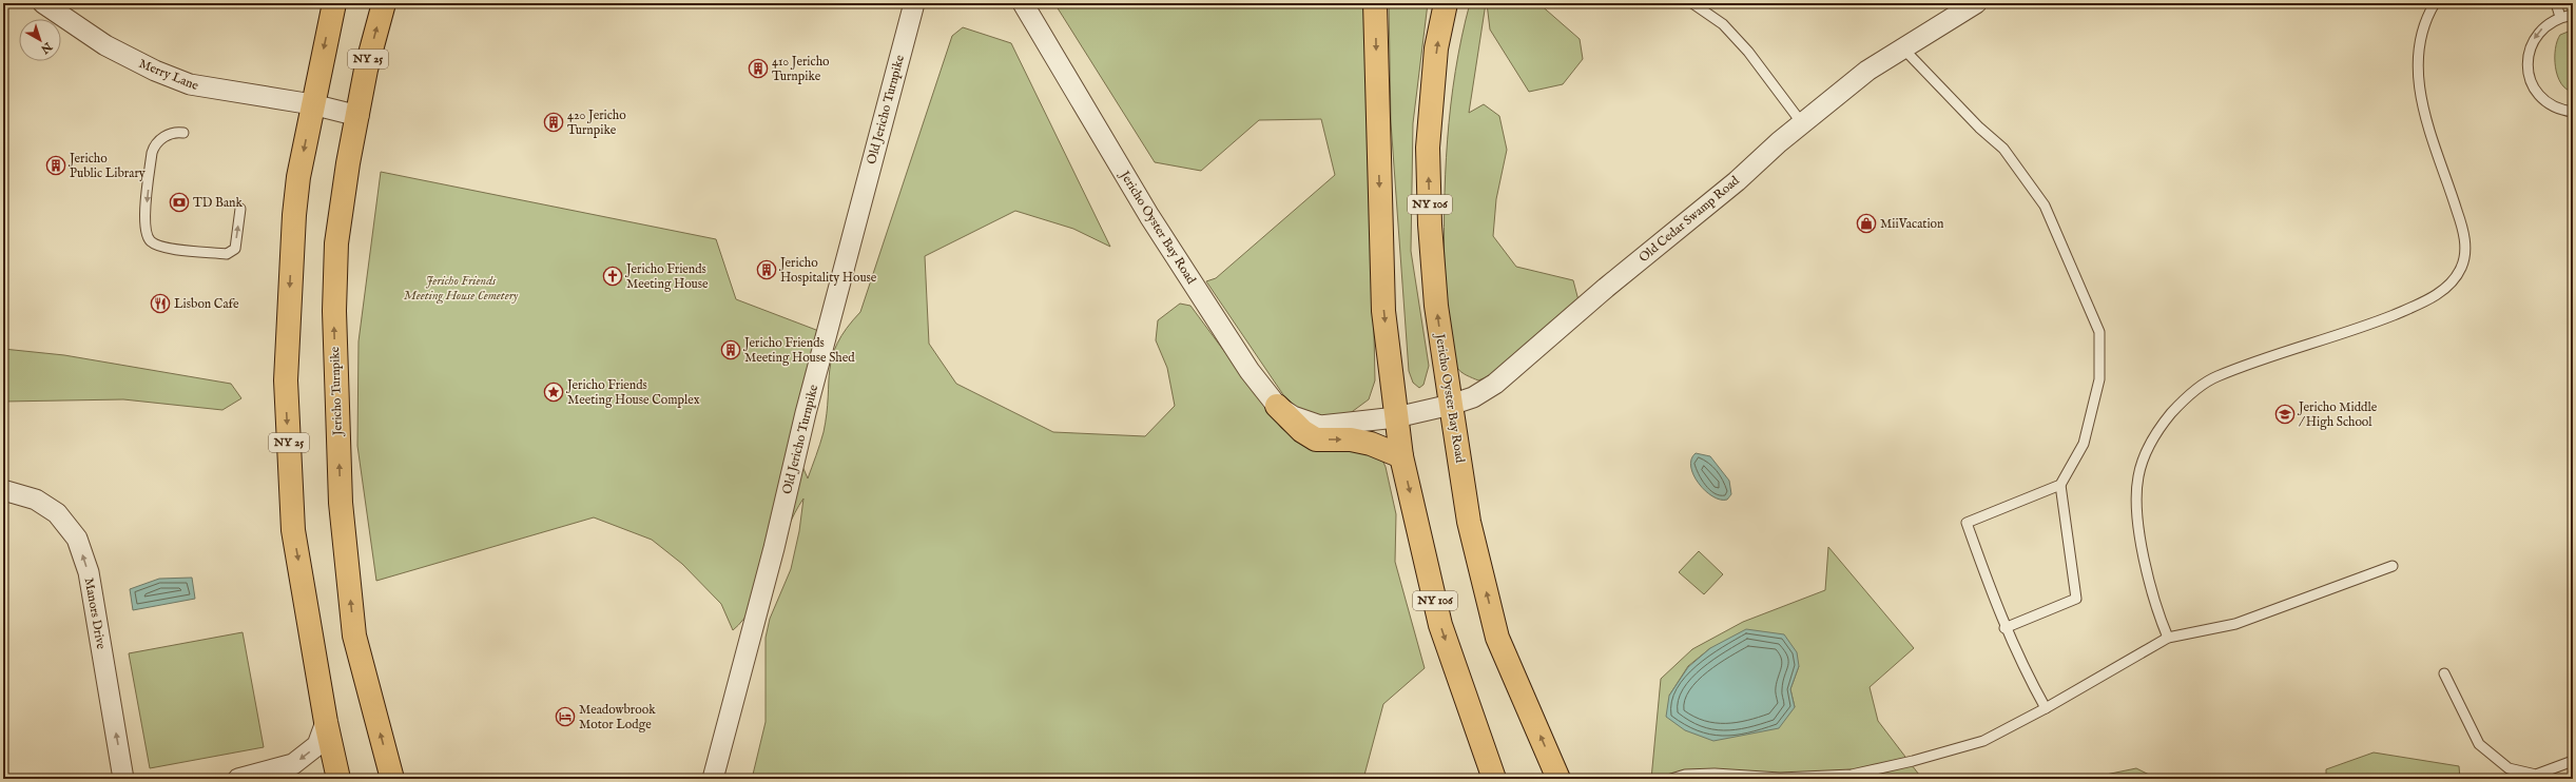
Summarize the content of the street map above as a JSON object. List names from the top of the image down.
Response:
{
  "streets": {
    "main road": [
      "NY 25",
      "NY 106",
      "Jericho Oyster Bay Road",
      "Jericho Turnpike"
    ],
    "street": [
      "Merry Lane",
      "Old Jericho Turnpike",
      "Old Cedar Swamp Road",
      "Manors Drive"
    ]
  },
  "crossings": [
    ["NY 25", "Merry Lane"],
    ["Merry Lane", "Jericho Turnpike"],
    ["NY 106", "Old Cedar Swamp Road"],
    ["NY 106", "Jericho Oyster Bay Road"],
    ["Old Cedar Swamp Road", "Jericho Oyster Bay Road"]
  ],
  "one_way": ["Jericho Oyster Bay Road", "Manors Drive"],
  "parks": ["Jericho Friends Meeting House Cemetery"],
  "places": {
    "building": [
      "410 Jericho Turnpike",
      "420 Jericho Turnpike",
      "Jericho Public Library",
      "Jericho Hospitality House",
      "Jericho Friends Meeting House Shed"
    ],
    "bank": ["TD Bank"],
    "shop": ["MiiVacation"],
    "church": ["Jericho Friends Meeting House"],
    "restaurant": ["Lisbon Cafe"],
    "place": ["Jericho Friends Meeting House Complex"],
    "school or university": ["Jericho Middle / High School"],
    "hotel": ["Meadowbrook Motor Lodge"]
  },
  "north": "bottom right"
}
